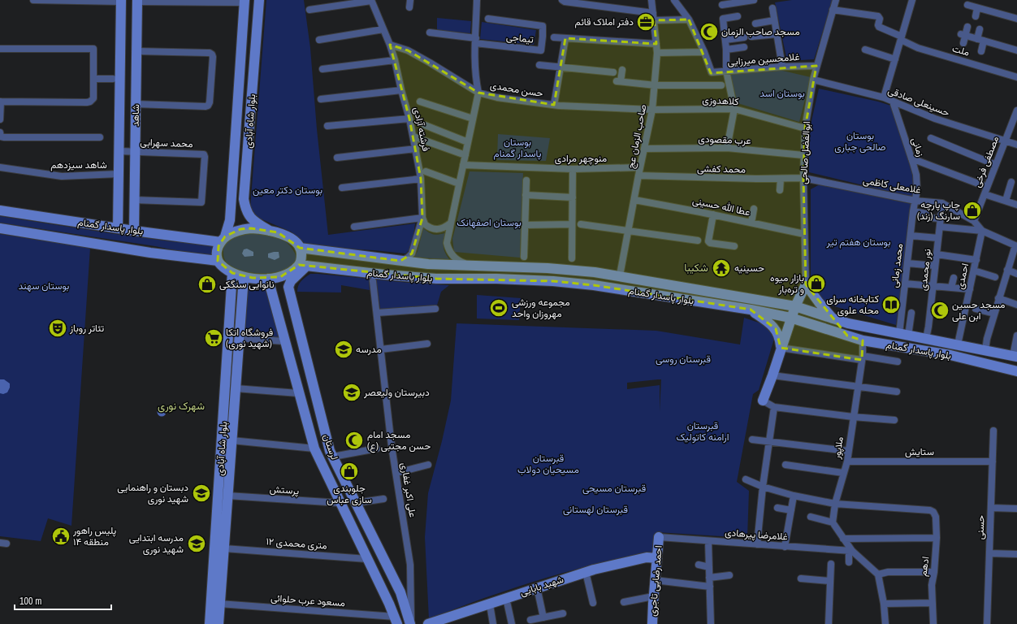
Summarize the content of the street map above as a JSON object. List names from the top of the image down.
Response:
{
  "streets": {
    "main road": [
      "شاهد",
      "بلوار شاه آبادی",
      "ابوالفضل صالحی",
      "بلوار پاسدار گمنام",
      "لرستان",
      "احمد رضایی تاجری",
      "شهید بابایی"
    ],
    "street": [
      "تیماجی",
      "ملت",
      "غلامحسین میرزایی",
      "حسن محمدی",
      "کلاهدوزی",
      "حسینعلی صادقی",
      "فرشته آزادی",
      "صاحب الزمان عج",
      "عرب مقصودی",
      "محمد سهرابی",
      "زمانی",
      "منوچهر مرادی",
      "مصطفی فرخی",
      "شاهد سیزدهم",
      "محمد کفشی",
      "غلامعلی کاظمی",
      "عطا الله حسینی",
      "محمد زمانی",
      "نور محمدی",
      "احمدی",
      "ملاپور",
      "ستایش",
      "پرستش",
      "علی اکبر غفاری",
      "حسنی",
      "غلامرضا پیرهادی",
      "۱۲ متری محمدی",
      "ادهم",
      "مسعود عرب حلوائی"
    ]
  },
  "crossings": [
    ["ملت", "ابوالفضل صالحی"],
    ["غلامحسین میرزایی", "ابوالفضل صالحی"],
    ["حسن محمدی", "کلاهدوزی"],
    ["حسن محمدی", "فرشته آزادی"],
    ["حسن محمدی", "صاحب الزمان عج"],
    ["کلاهدوزی", "صاحب الزمان عج"],
    ["کلاهدوزی", "ابوالفضل صالحی"],
    ["حسینعلی صادقی", "زمانی"],
    ["حسینعلی صادقی", "ابوالفضل صالحی"],
    ["حسینعلی صادقی", "مصطفی فرخی"],
    ["شاهد", "محمد سهرابی"],
    ["شاهد", "شاهد سیزدهم"],
    ["شاهد", "بلوار پاسدار گمنام"],
    ["بلوار شاه آبادی", "بلوار پاسدار گمنام"],
    ["بلوار شاه آبادی", "لرستان"],
    ["بلوار شاه آبادی", "پرستش"],
    ["بلوار شاه آبادی", "۱۲ متری محمدی"],
    ["بلوار شاه آبادی", "مسعود عرب حلوائی"],
    ["فرشته آزادی", "بلوار پاسدار گمنام"],
    ["صاحب الزمان عج", "عرب مقصودی"],
    ["صاحب الزمان عج", "منوچهر مرادی"],
    ["صاحب الزمان عج", "محمد کفشی"],
    ["صاحب الزمان عج", "عطا الله حسینی"],
    ["صاحب الزمان عج", "بلوار پاسدار گمنام"],
    ["عرب مقصودی", "ابوالفضل صالحی"],
    ["زمانی", "غلامعلی کاظمی"],
    ["زمانی", "محمد زمانی"],
    ["ابوالفضل صالحی", "محمد کفشی"],
    ["ابوالفضل صالحی", "غلامعلی کاظمی"],
    ["ابوالفضل صالحی", "عطا الله حسینی"],
    ["ابوالفضل صالحی", "بلوار پاسدار گمنام"],
    ["مصطفی فرخی", "غلامعلی کاظمی"],
    ["محمد کفشی", "غلامعلی کاظمی"],
    ["غلامعلی کاظمی", "محمد زمانی"],
    ["غلامعلی کاظمی", "نور محمدی"],
    ["بلوار پاسدار گمنام", "محمد زمانی"],
    ["بلوار پاسدار گمنام", "نور محمدی"],
    ["بلوار پاسدار گمنام", "احمدی"],
    ["بلوار پاسدار گمنام", "لرستان"],
    ["بلوار پاسدار گمنام", "ملاپور"],
    ["لرستان", "پرستش"],
    ["لرستان", "علی اکبر غفاری"],
    ["لرستان", "۱۲ متری محمدی"],
    ["لرستان", "مسعود عرب حلوائی"],
    ["ملاپور", "ستایش"],
    ["ملاپور", "ادهم"],
    ["ستایش", "حسنی"],
    ["غلامرضا پیرهادی", "احمد رضایی تاجری"],
    ["احمد رضایی تاجری", "شهید بابایی"]
  ],
  "districts": ["شکیبا", "شهرک نوری"],
  "parks": [
    "بوستان اسد",
    "بوستان صالحی جباری",
    "بوستان پاسدار گمنام",
    "بوستان دکتر معین",
    "بوستان اصفهانک",
    "بوستان هفتم تیر",
    "بوستان سهند",
    "قبرستان روسی",
    "قبرستان ارامنه کاتولیک",
    "قبرستان مسیحیان دولاب",
    "قبرستان مسیحی",
    "قبرستان لهستانی"
  ],
  "places": {
    "office": ["دفتر املاک قائم"],
    "mosque": ["مسجد صاحب الزمان", "مسجد حسین ابن علی", "مسجد امام حسن مجتبی (ع)"],
    "shop": [
      "چاپ پارچه سارنگ (زند)",
      "بازار میوه و تره‌بار",
      "نانوایی سنگکی",
      "جلوبندی سازی عباس"
    ],
    "temple": ["حسینیه"],
    "library": ["کتابخانه سرای محله علوی"],
    "sports": ["مجموعه ورزشی مهروزان واحد"],
    "theatre": ["تئاتر روباز"],
    "supermarket": ["فروشگاه اتکا (شهید نوری)"],
    "school or university": [
      "مدرسه",
      "دبیرستان ولیعصر",
      "دبستان و راهنمایی شهید نوری",
      "مدرسه ابتدایی شهید نوری"
    ],
    "public building": ["پلیس راهور منطقه ۱۴"]
  },
  "scale_bar": "100 m"
}
